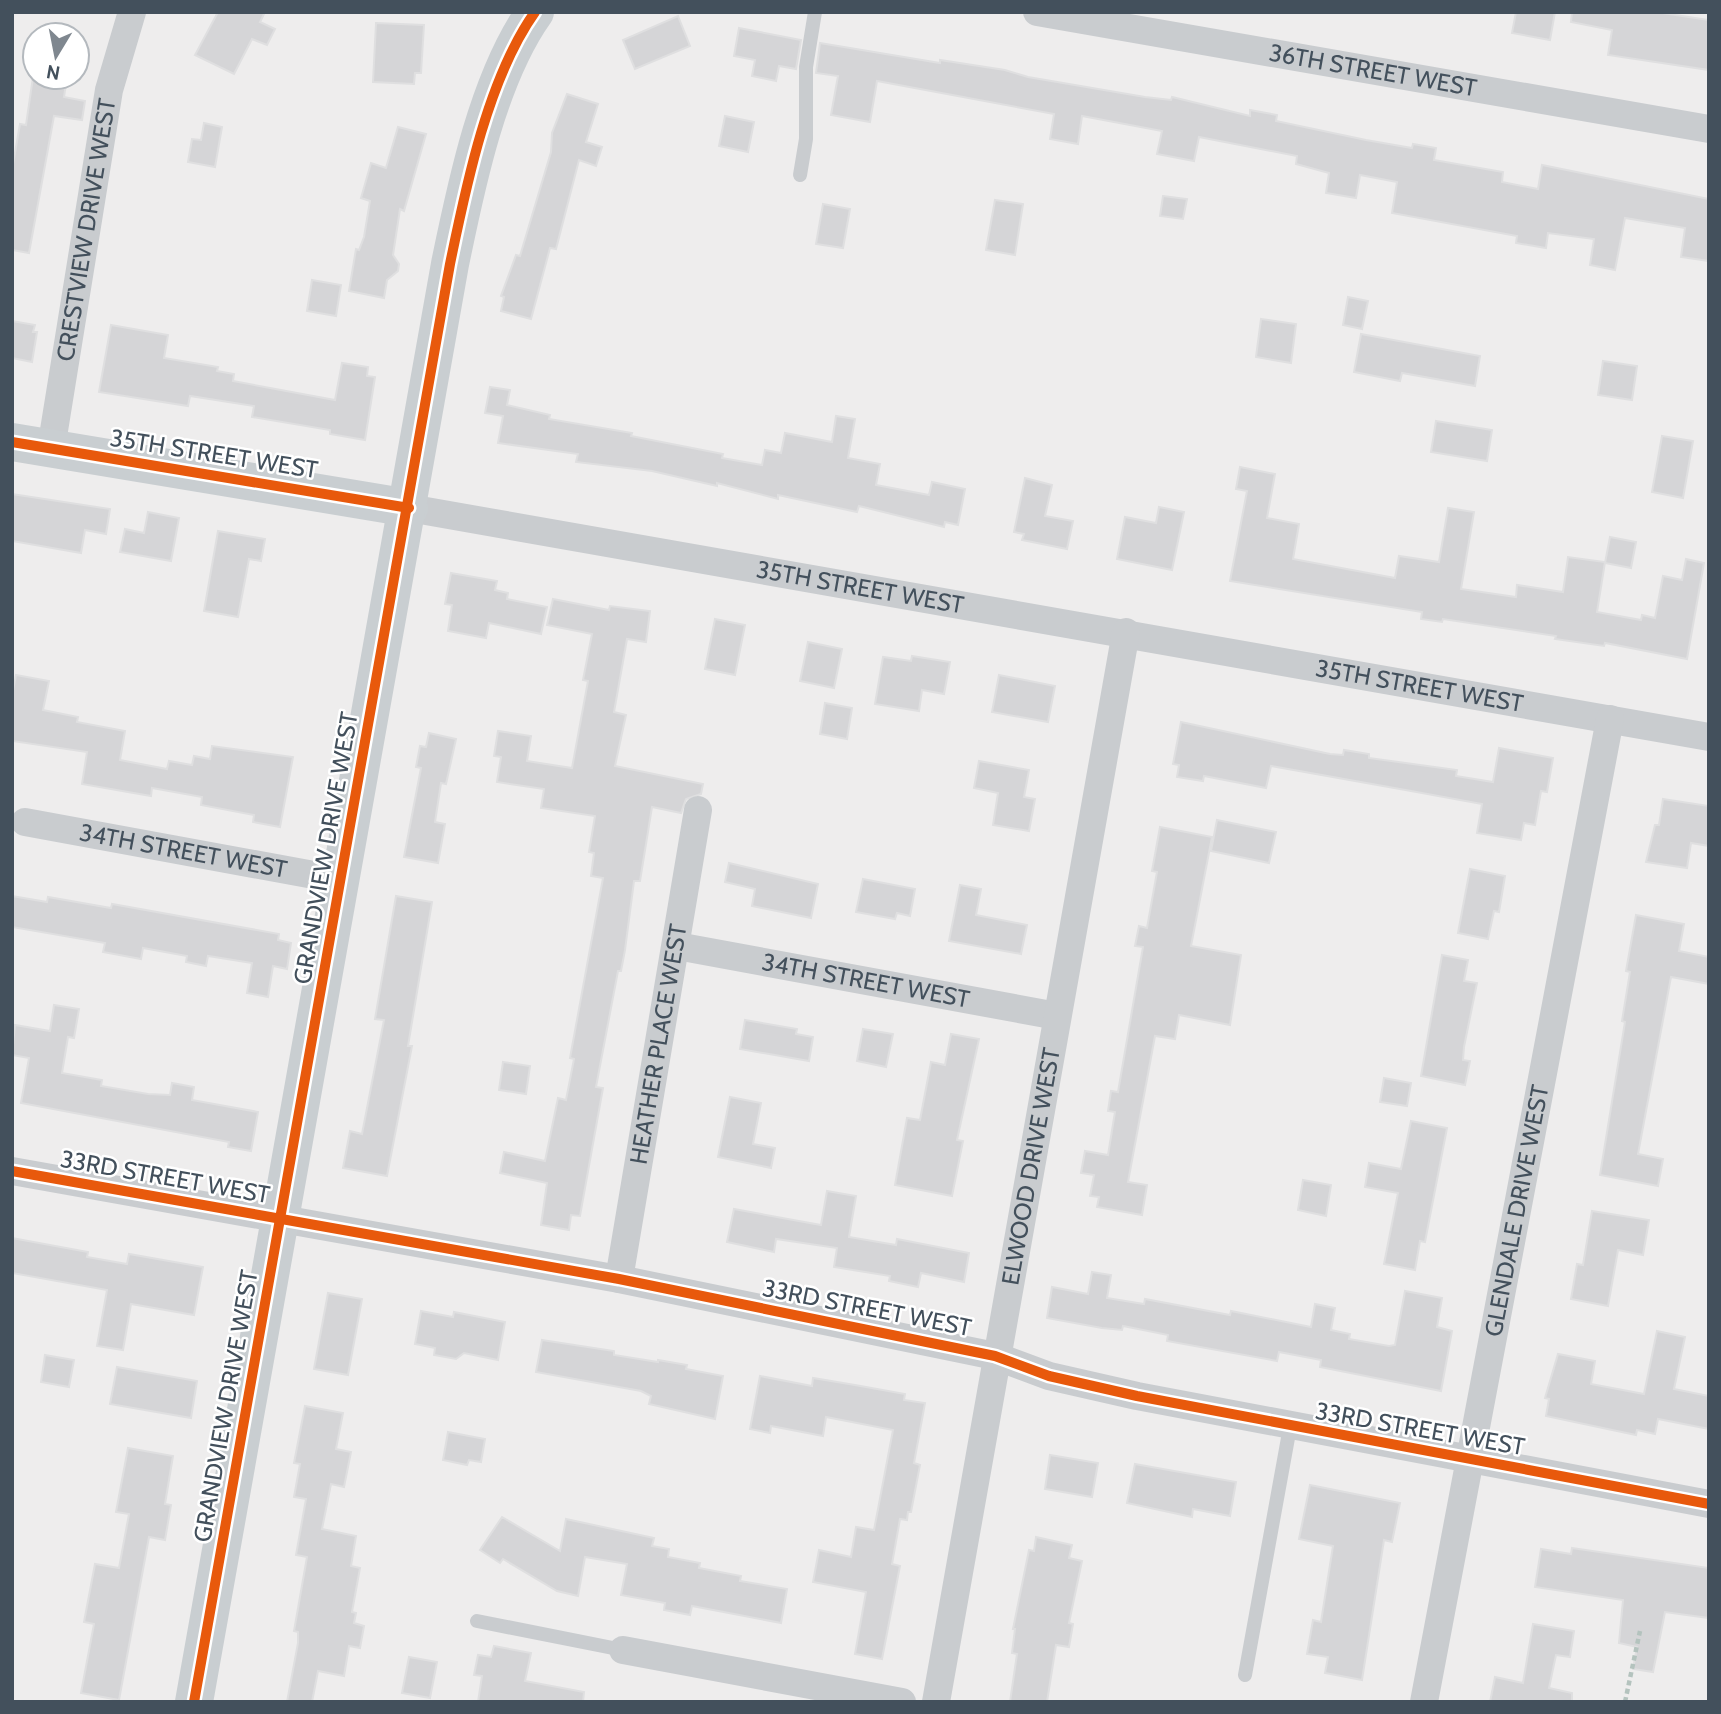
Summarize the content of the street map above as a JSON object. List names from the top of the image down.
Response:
{
  "streets": {
    "street": [
      "36TH STREET WEST",
      "CRESTVIEW DRIVE WEST",
      "35TH STREET WEST",
      "GRANDVIEW DRIVE WEST",
      "34TH STREET WEST",
      "HEATHER PLACE WEST",
      "ELWOOD DRIVE WEST",
      "33RD STREET WEST",
      "GLENDALE DRIVE WEST"
    ]
  },
  "crossings": [
    ["CRESTVIEW DRIVE WEST", "35TH STREET WEST"],
    ["35TH STREET WEST", "GRANDVIEW DRIVE WEST"],
    ["35TH STREET WEST", "ELWOOD DRIVE WEST"],
    ["35TH STREET WEST", "GLENDALE DRIVE WEST"],
    ["GRANDVIEW DRIVE WEST", "34TH STREET WEST"],
    ["GRANDVIEW DRIVE WEST", "33RD STREET WEST"],
    ["34TH STREET WEST", "HEATHER PLACE WEST"],
    ["34TH STREET WEST", "ELWOOD DRIVE WEST"],
    ["HEATHER PLACE WEST", "33RD STREET WEST"],
    ["ELWOOD DRIVE WEST", "33RD STREET WEST"],
    ["33RD STREET WEST", "GLENDALE DRIVE WEST"]
  ],
  "north": "bottom"
}
